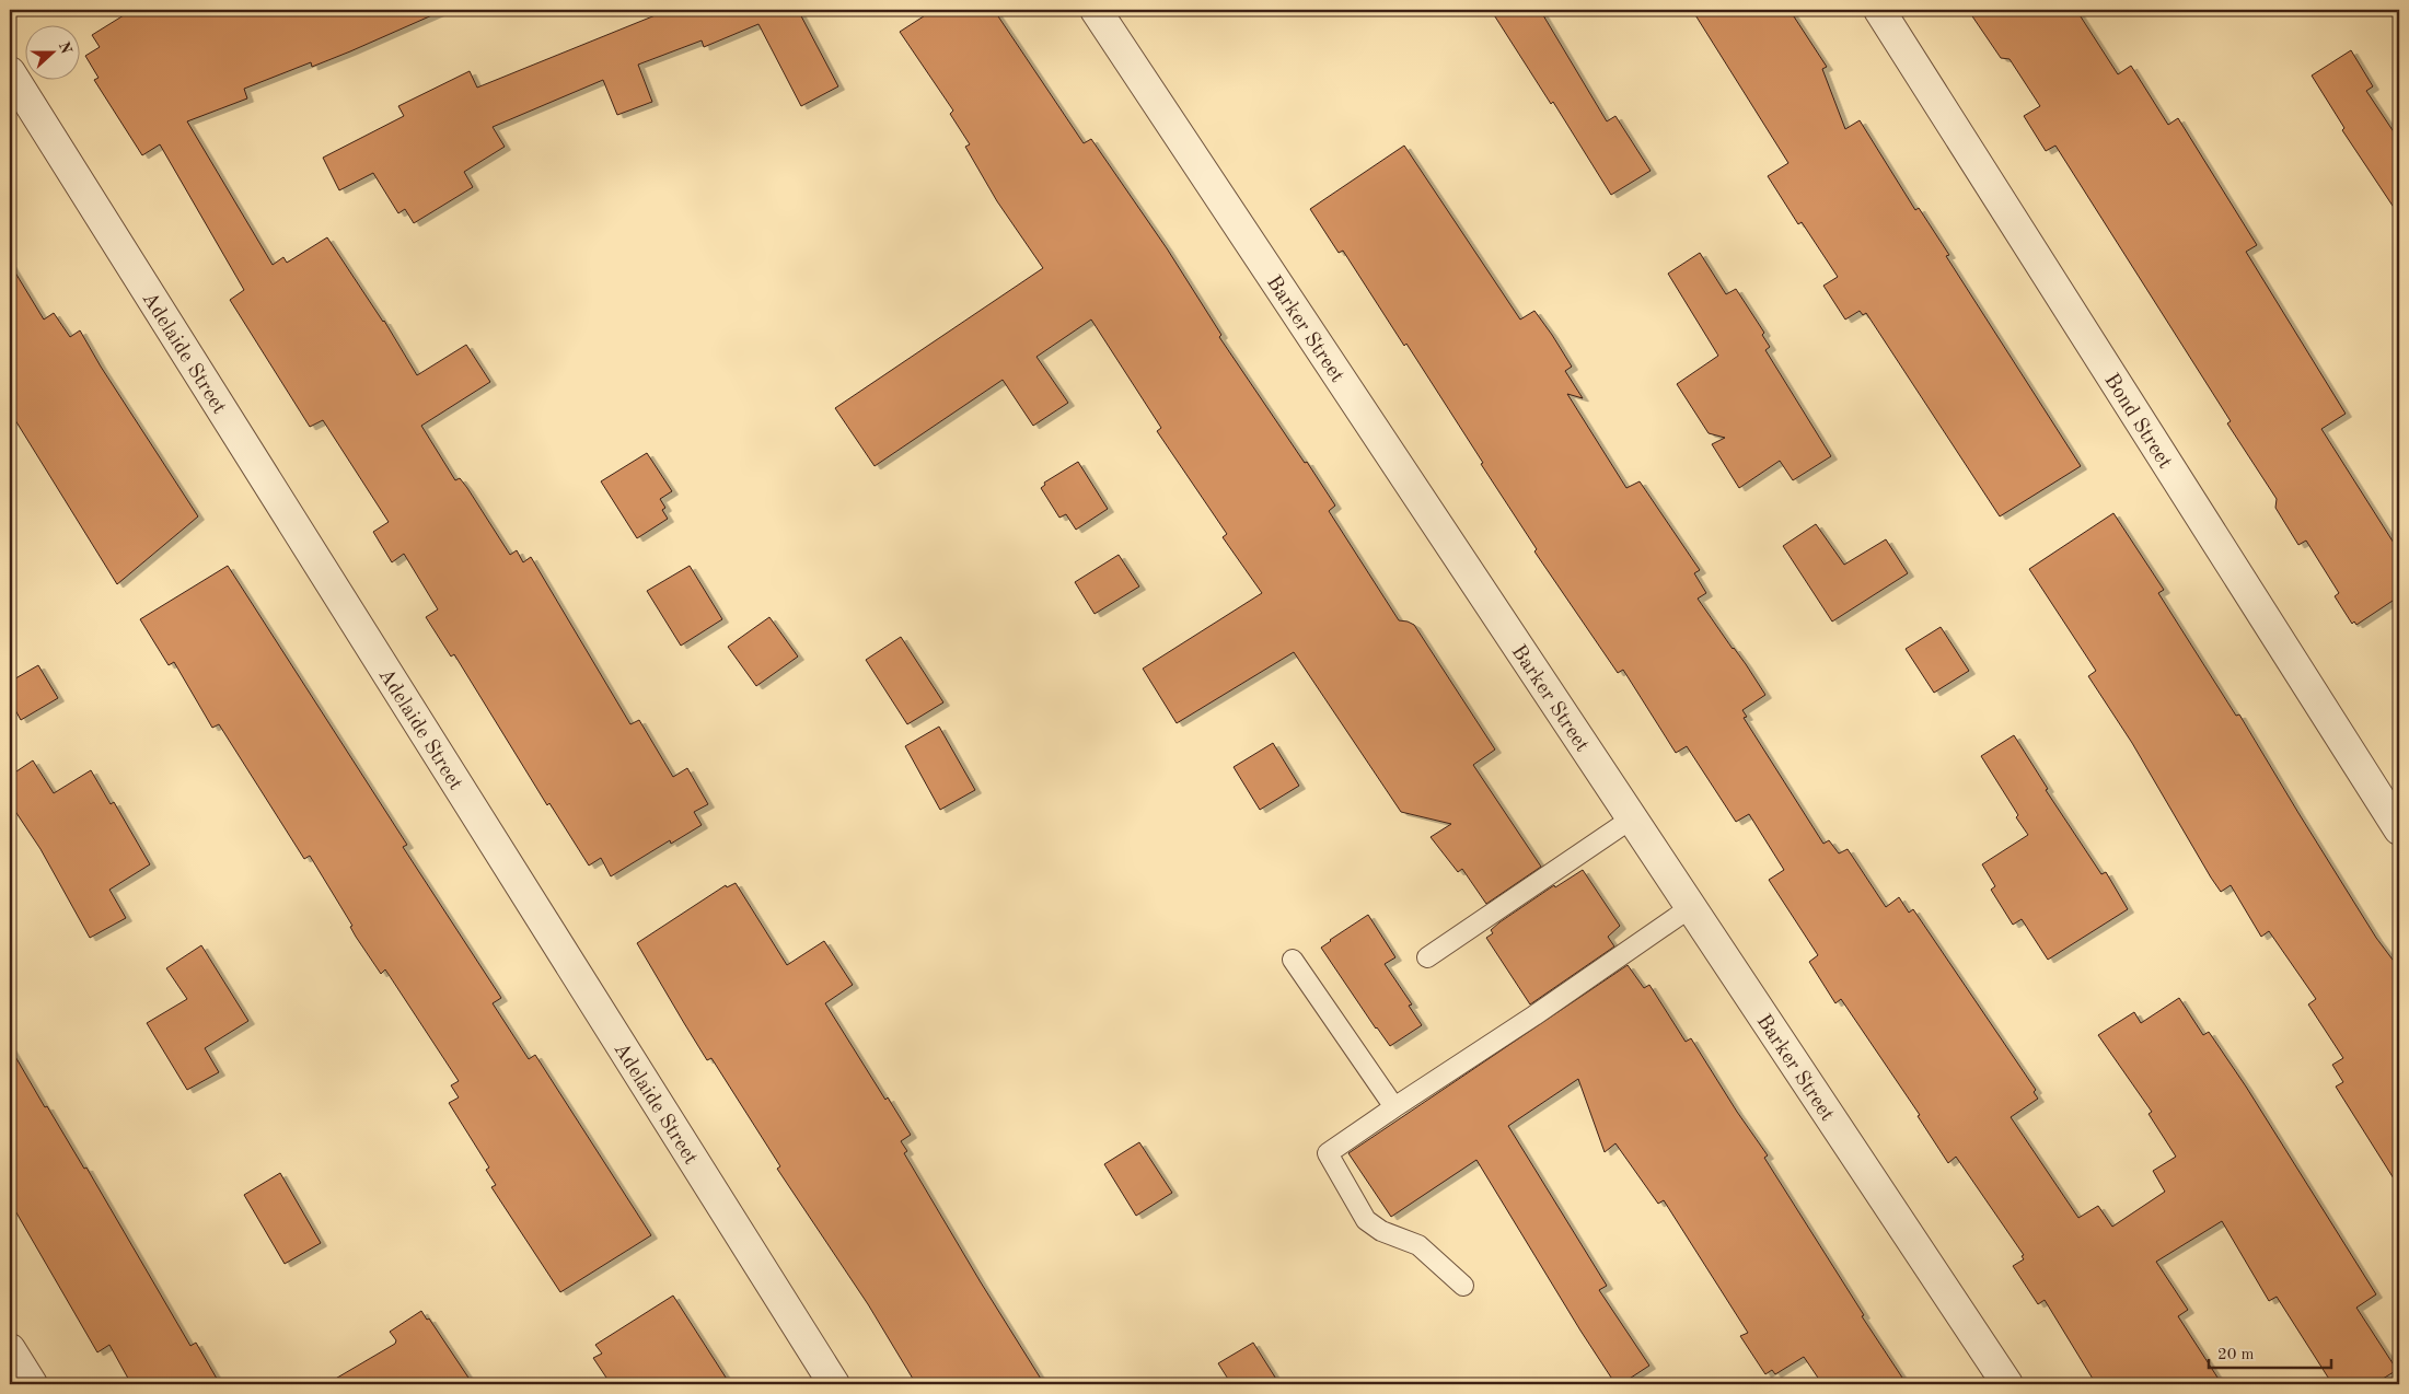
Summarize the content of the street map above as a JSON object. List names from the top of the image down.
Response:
{
  "streets": {
    "street": ["Barker Street", "Adelaide Street", "Bond Street"]
  },
  "scale_bar": "20 m",
  "north": "right"
}
